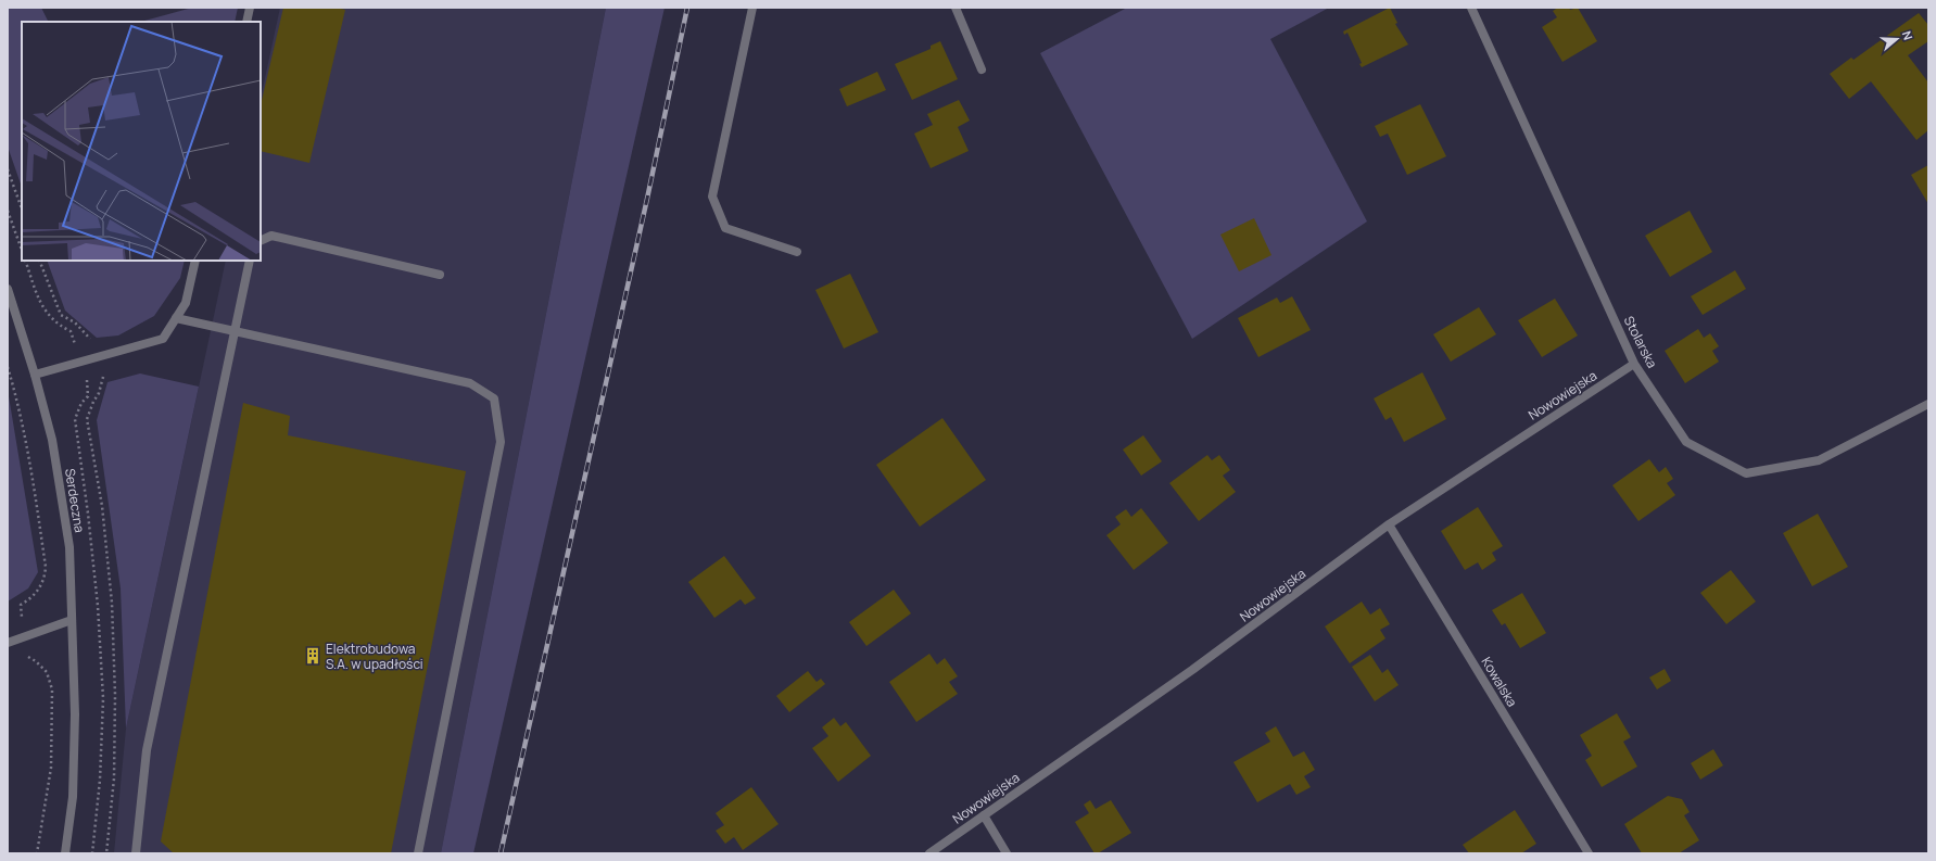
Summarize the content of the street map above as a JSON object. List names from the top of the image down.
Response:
{
  "streets": {
    "street": [
      "Stolarska",
      "Nowowiejska",
      "Serdeczna",
      "Kowalska"
    ]
  },
  "crossings": [
    ["Stolarska", "Nowowiejska"],
    ["Nowowiejska", "Kowalska"]
  ],
  "places": {
    "building": ["Elektrobudowa S.A. w upadłości"]
  },
  "north": "right"
}
